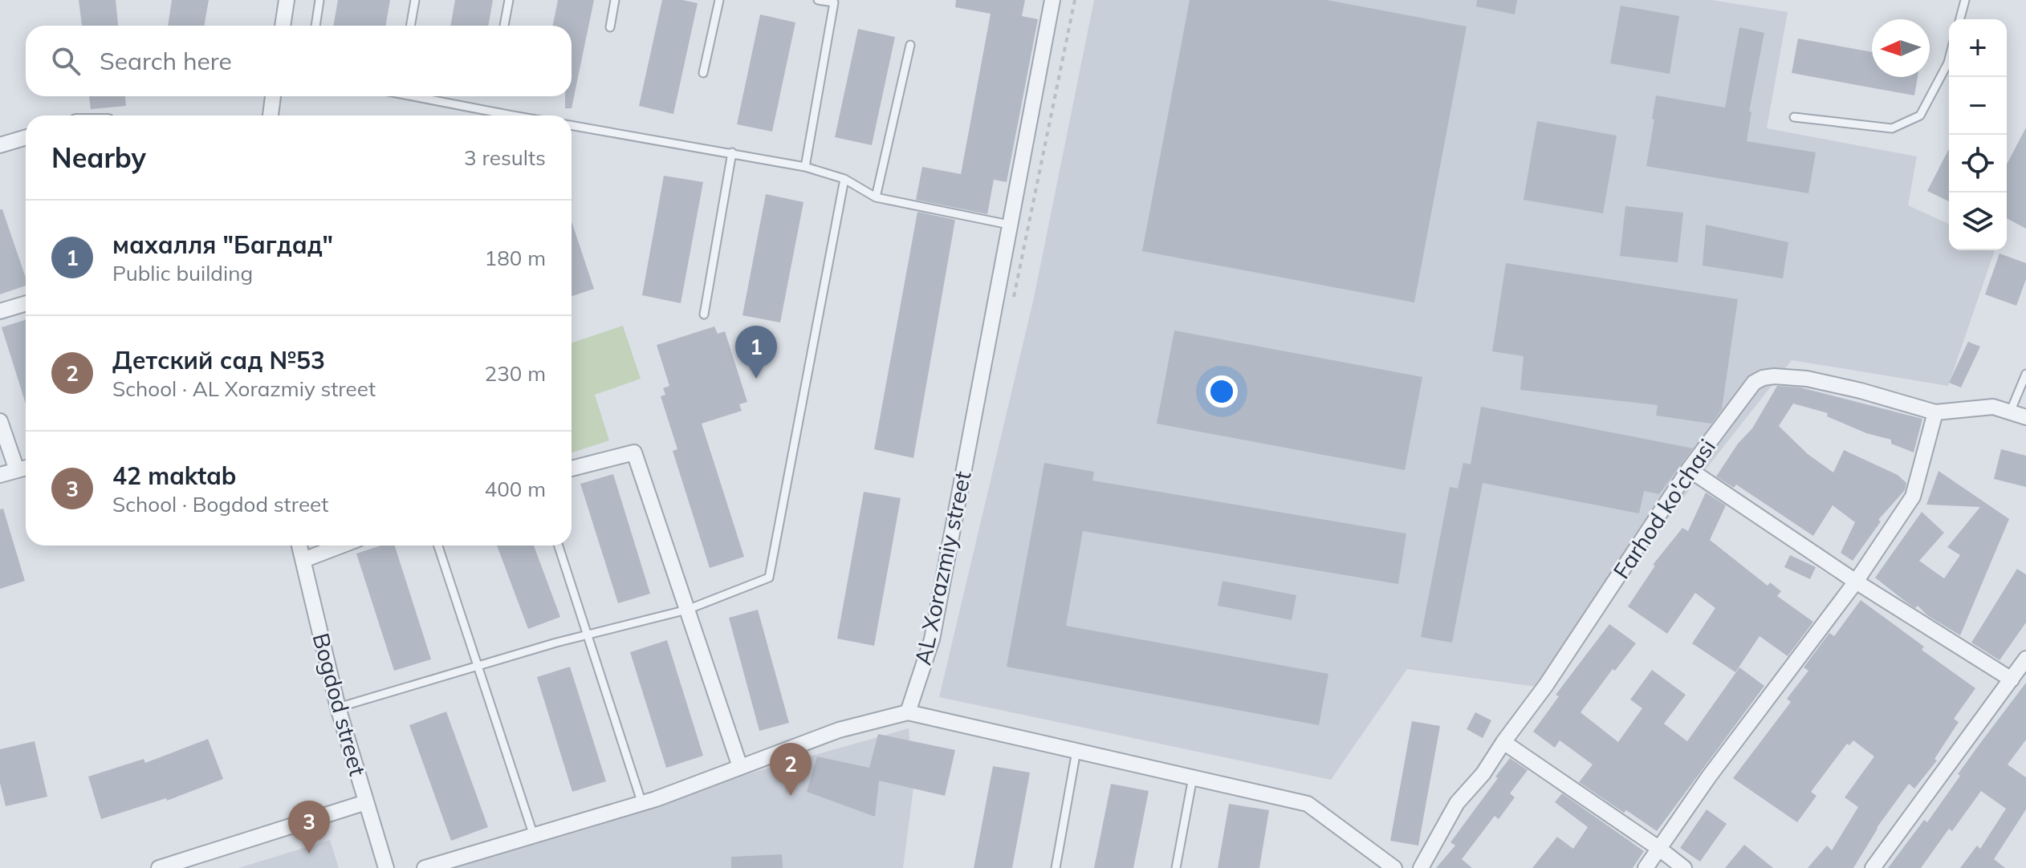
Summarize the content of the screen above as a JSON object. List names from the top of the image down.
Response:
{
  "streets": {
    "street": ["Farhod ko'chasi", "AL Xorazmiy street", "Bogdod street"]
  },
  "north": "left",
  "page": {
    "map_buttons": ["+", "−"],
    "search": "Search here",
    "heading": ["Nearby", "3 results"],
    "list": [
      {
        "mark": "1",
        "name": "махалля \"Багдад\"",
        "note": "Public building",
        "value": "180 m"
      },
      {
        "mark": "2",
        "name": "Детский сад №53",
        "note": "School · AL Xorazmiy street",
        "value": "230 m"
      },
      {
        "mark": "3",
        "name": "42 maktab",
        "note": "School · Bogdod street",
        "value": "400 m"
      }
    ],
    "pins": ["1", "2", "3"]
  }
}
